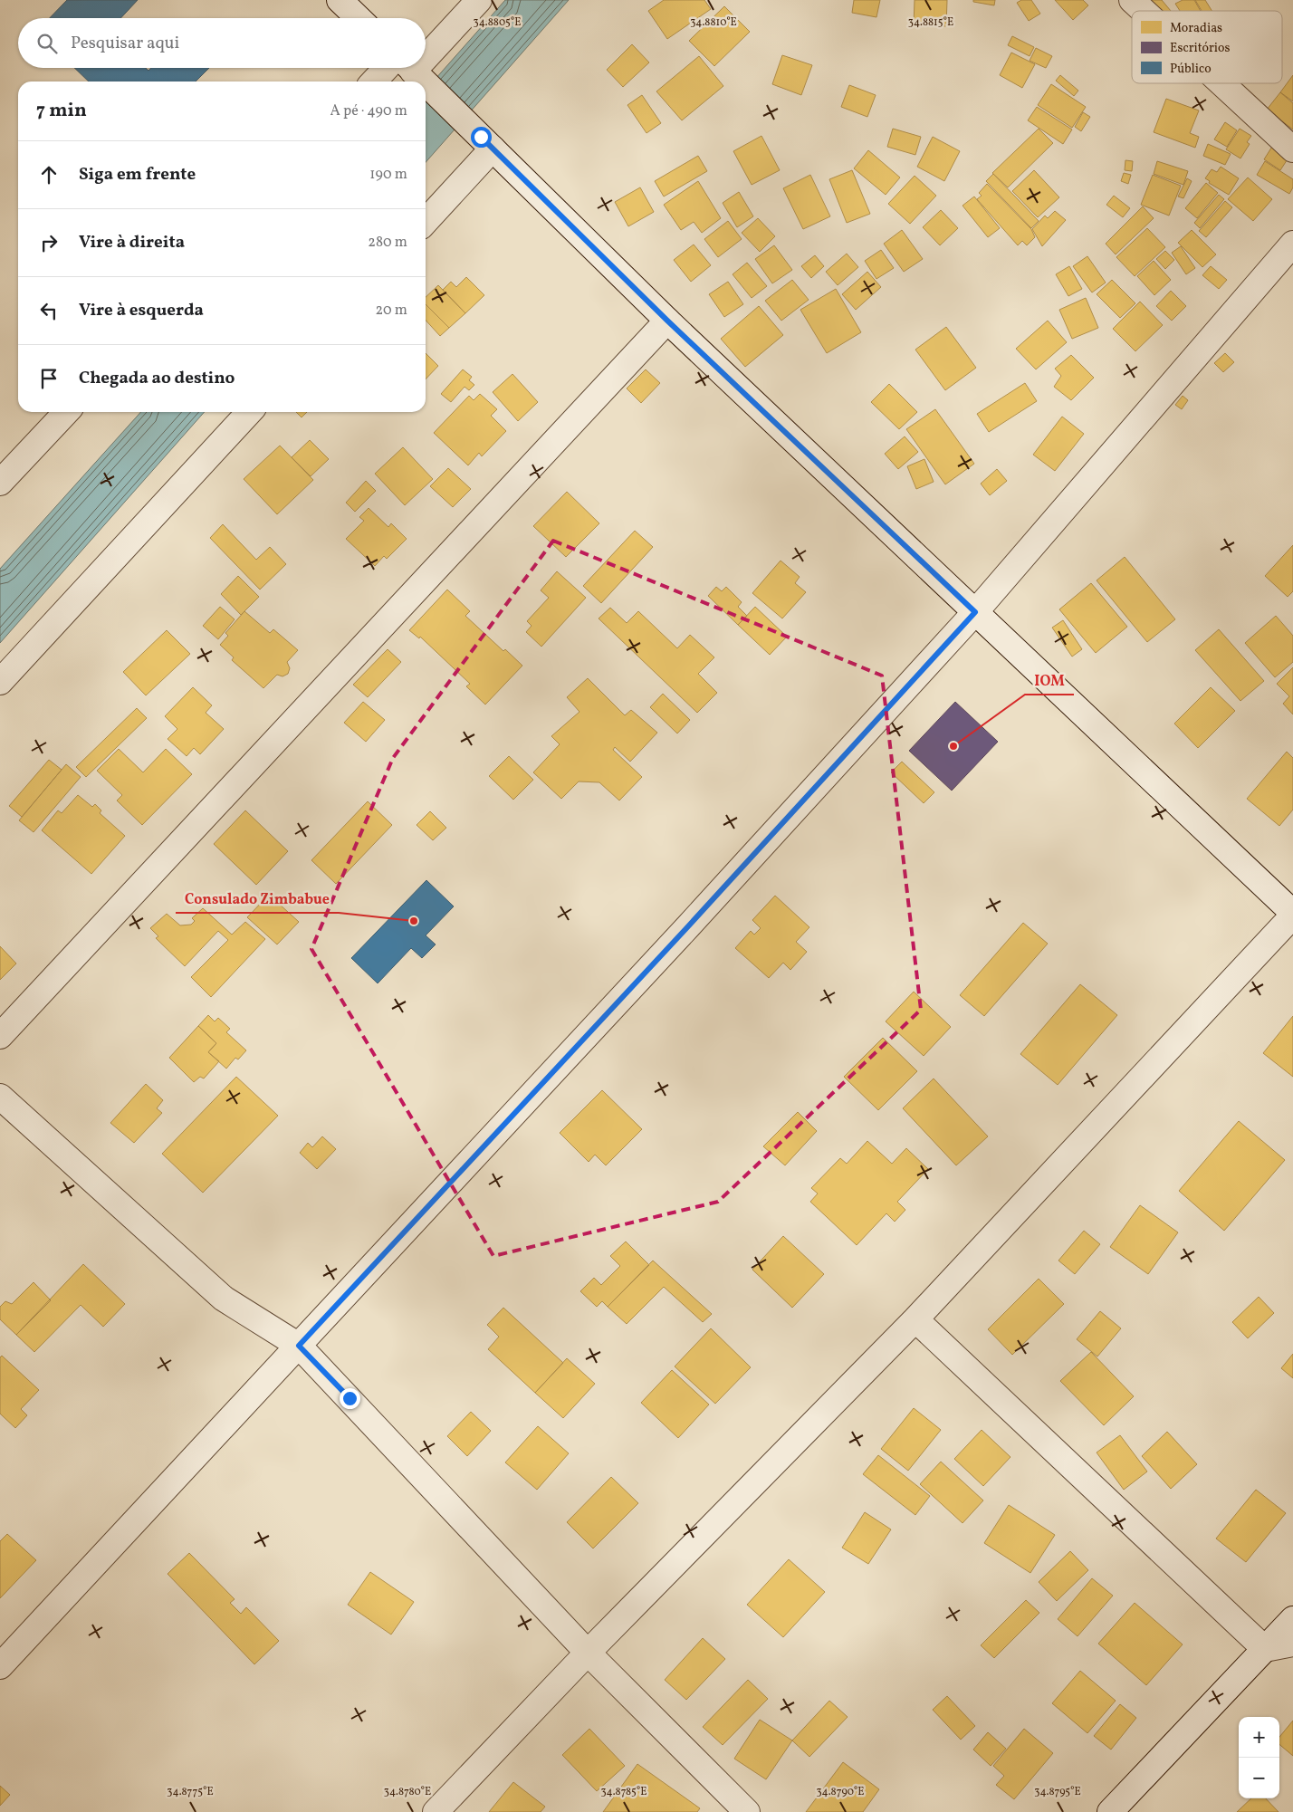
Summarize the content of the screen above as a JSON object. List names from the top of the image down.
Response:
{
  "places": ["IOM", "Consulado Zimbabue"],
  "legend": ["Moradias", "Escritórios", "Público"],
  "page": {
    "search": "Pesquisar aqui",
    "heading": ["7 min", "A pé · 490 m"],
    "list": [
      ["Siga em frente", "190 m"],
      ["Vire à direita", "280 m"],
      ["Vire à esquerda", "20 m"],
      "Chegada ao destino"
    ],
    "map_buttons": ["+", "−"]
  },
  "coordinates": [
    "34.8805°E",
    "34.8810°E",
    "34.8815°E",
    "34.8775°E",
    "34.8780°E",
    "34.8785°E",
    "34.8790°E",
    "34.8795°E"
  ]
}
